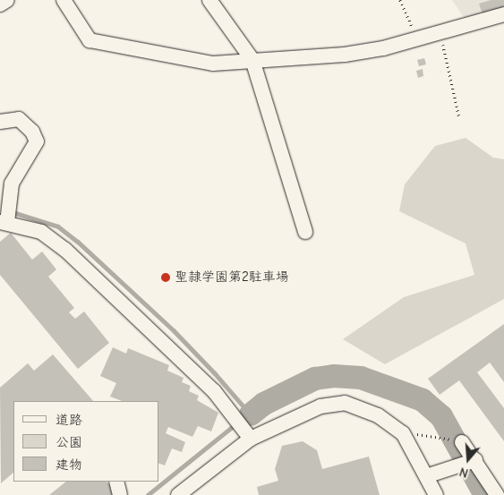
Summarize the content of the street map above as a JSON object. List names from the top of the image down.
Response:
{
  "places": ["聖隷学園第2駐車場"],
  "legend": ["道路", "公園", "建物"],
  "north": "bottom"
}
